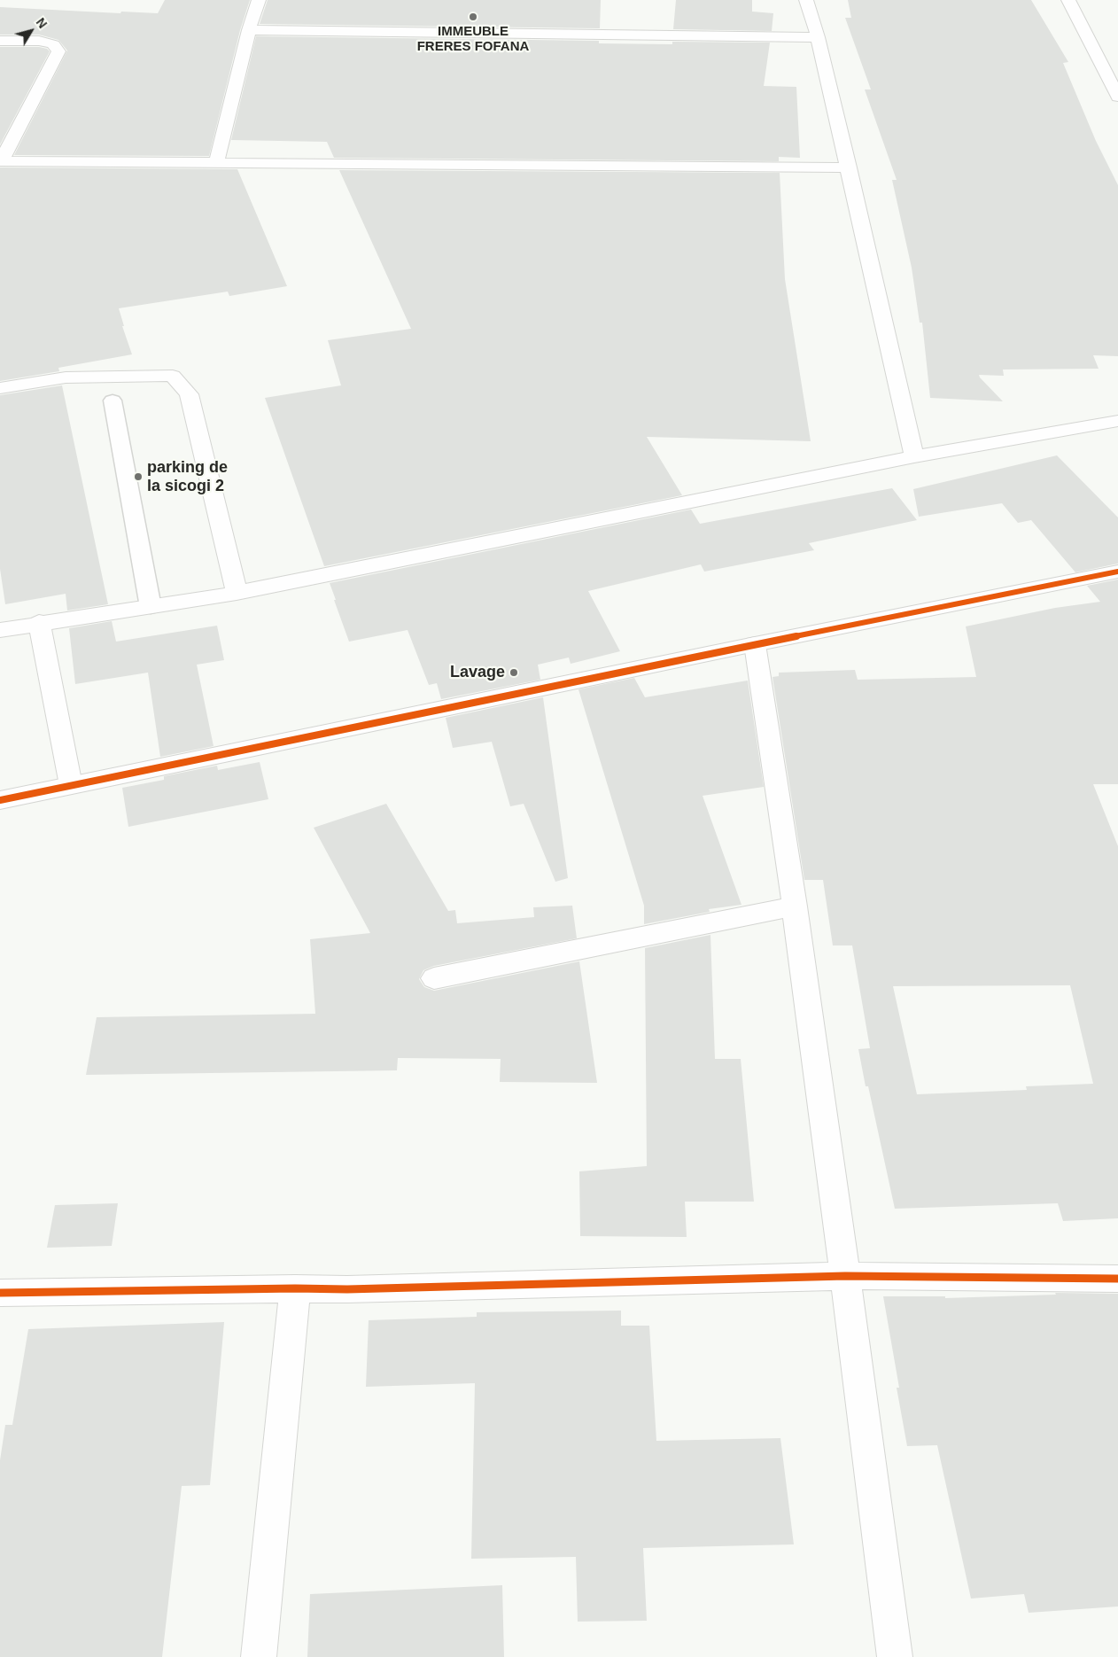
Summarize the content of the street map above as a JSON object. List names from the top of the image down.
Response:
{
  "places": ["IMMEUBLE FRERES FOFANA", "parking de la sicogi 2", "Lavage"],
  "north": "top right"
}
